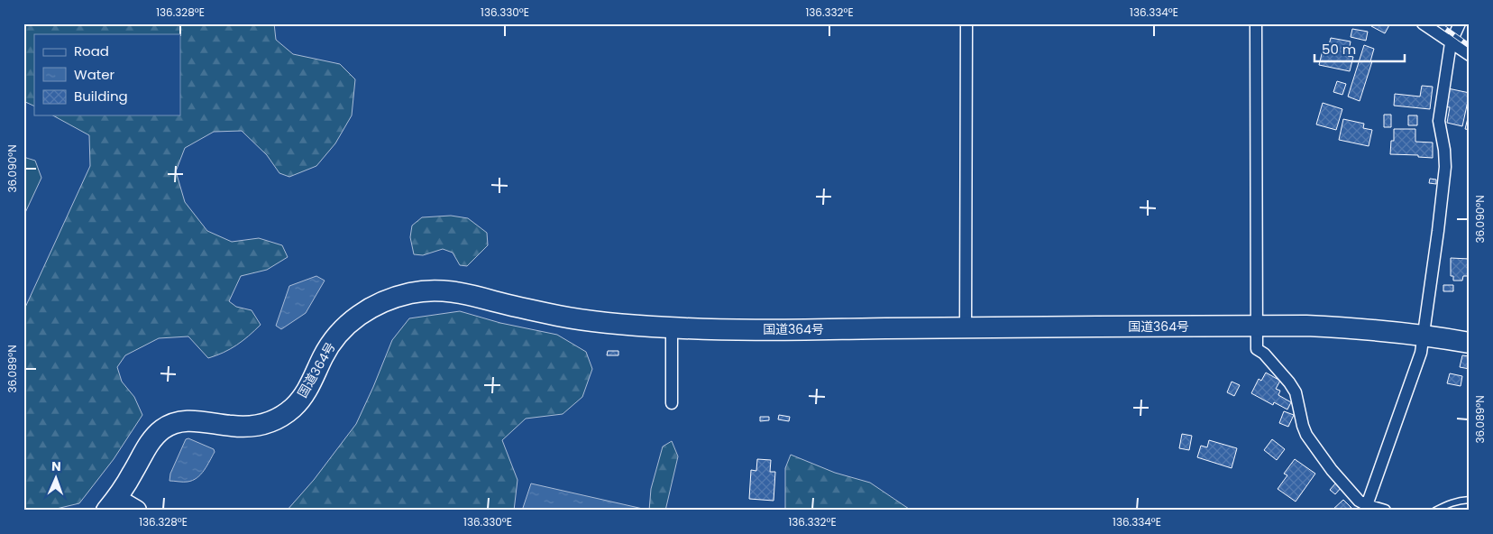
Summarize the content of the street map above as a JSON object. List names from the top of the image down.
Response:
{
  "streets": {
    "highway": ["国道364号"]
  },
  "legend": ["Road", "Water", "Building"],
  "scale_bar": "50 m",
  "north": "top",
  "coordinates": [
    "136.328°E",
    "136.330°E",
    "136.332°E",
    "136.334°E",
    "36.090°N",
    "36.089°N"
  ]
}
